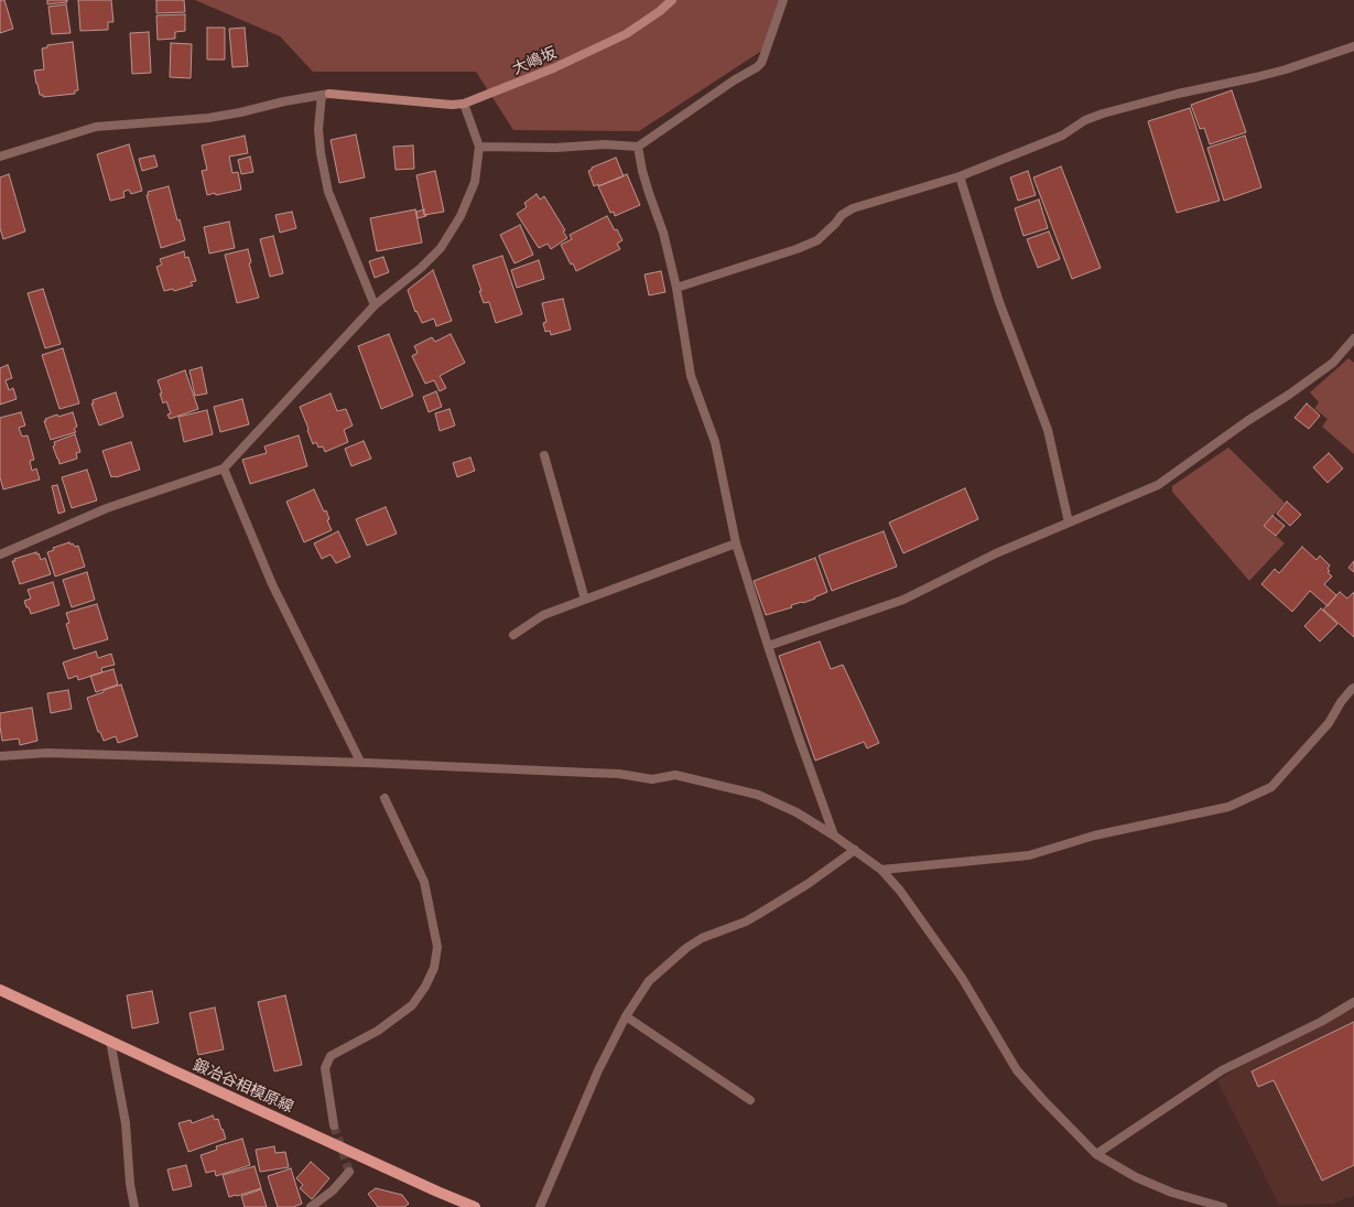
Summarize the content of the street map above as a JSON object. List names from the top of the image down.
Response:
{
  "streets": {
    "main road": ["鍛冶谷相模原線"],
    "street": ["大嶋坂"]
  }
}
